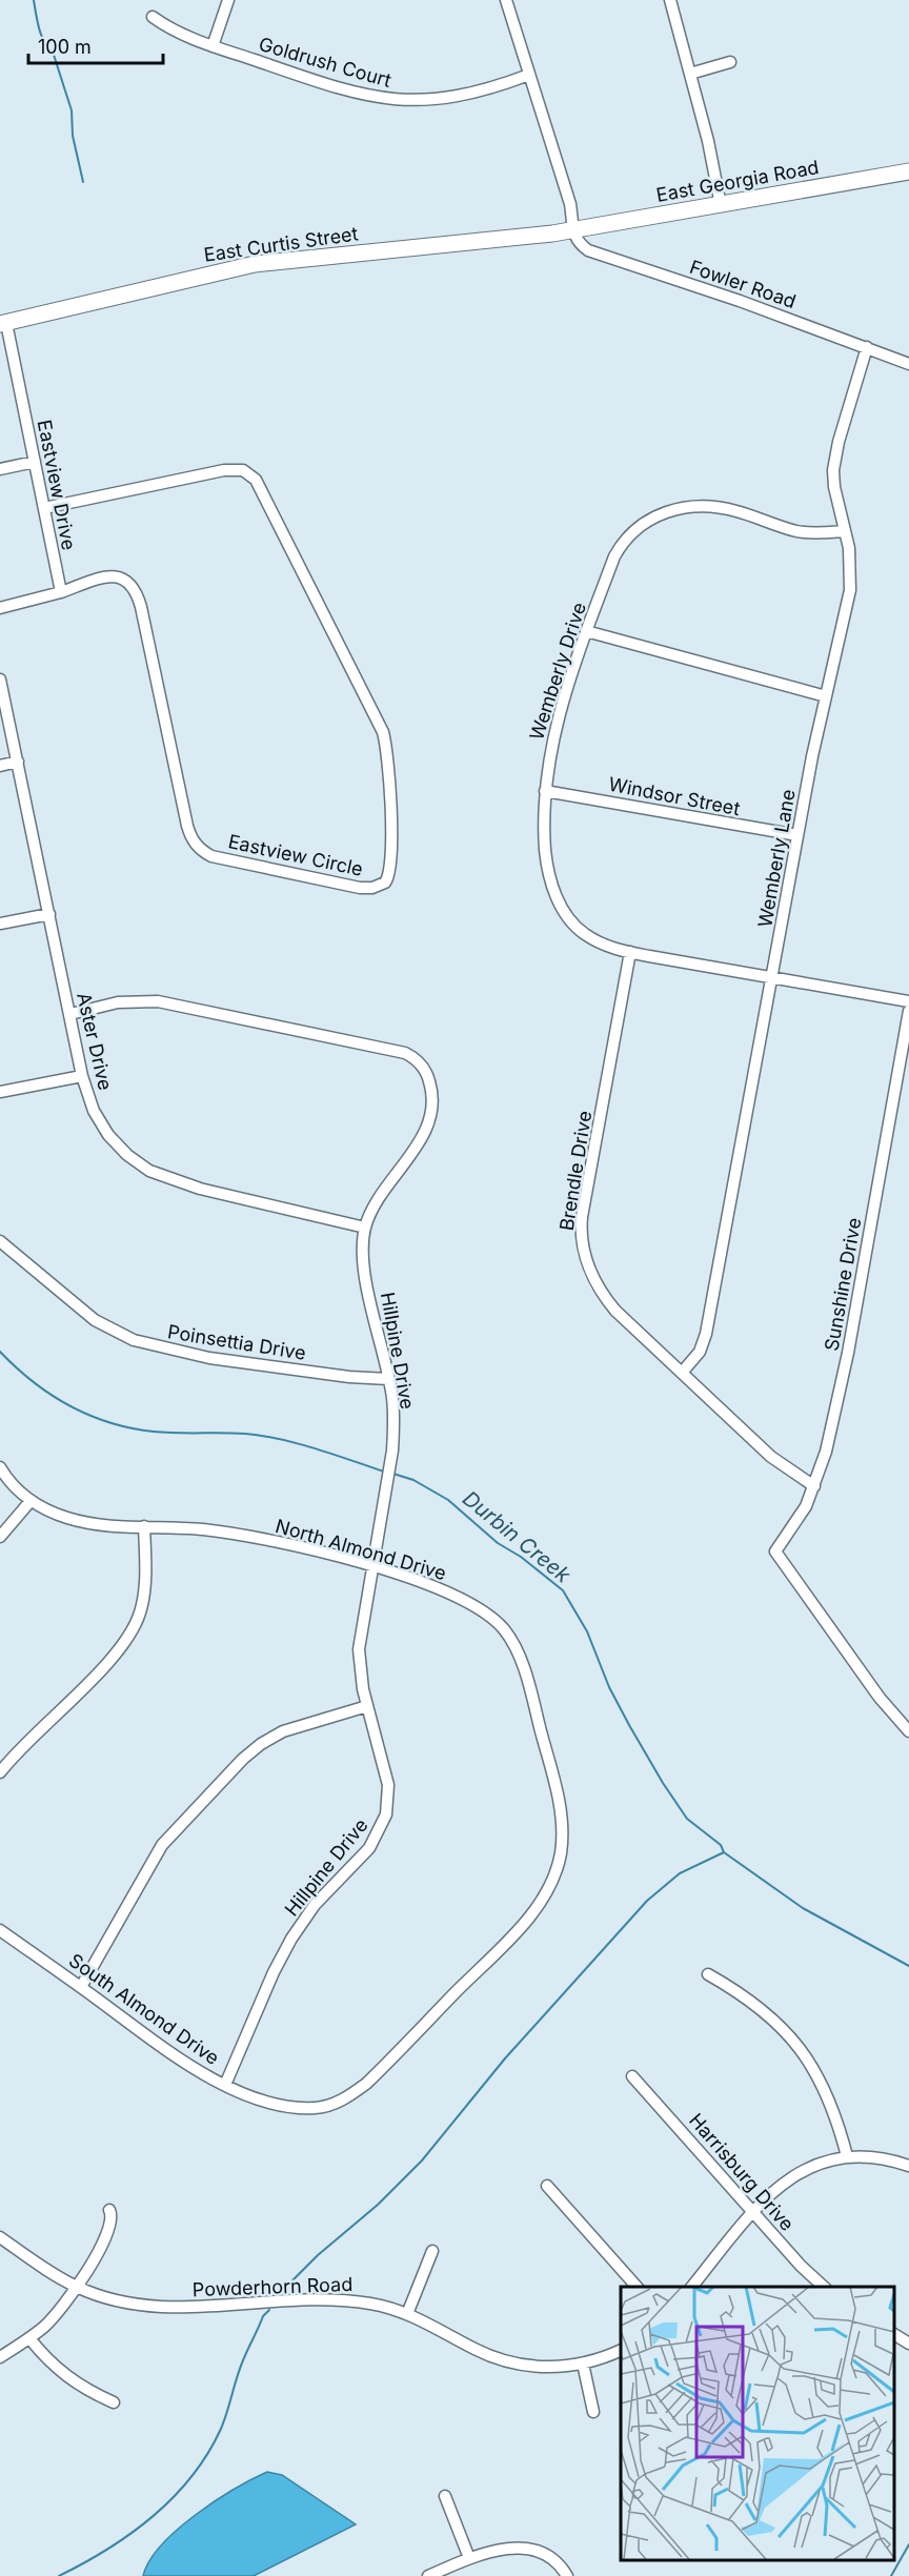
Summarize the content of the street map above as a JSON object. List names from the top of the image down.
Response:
{
  "streets": {
    "main road": ["East Georgia Road", "East Curtis Street"],
    "street": [
      "Goldrush Court",
      "Fowler Road",
      "Eastview Drive",
      "Wemberly Drive",
      "Windsor Street",
      "Eastview Circle",
      "Wemberly Lane",
      "Aster Drive",
      "Brendle Drive",
      "Sunshine Drive",
      "Poinsettia Drive",
      "Hillpine Drive",
      "North Almond Drive",
      "South Almond Drive",
      "Harrisburg Drive",
      "Powderhorn Road"
    ]
  },
  "crossings": [
    ["East Georgia Road", "East Curtis Street"],
    ["East Georgia Road", "Fowler Road"],
    ["East Curtis Street", "Fowler Road"],
    ["East Curtis Street", "Eastview Drive"],
    ["Fowler Road", "Wemberly Lane"],
    ["Eastview Drive", "Eastview Circle"],
    ["Wemberly Drive", "Windsor Street"],
    ["Wemberly Drive", "Wemberly Lane"],
    ["Wemberly Drive", "Brendle Drive"],
    ["Windsor Street", "Wemberly Lane"],
    ["Wemberly Lane", "Brendle Drive"],
    ["Aster Drive", "Hillpine Drive"],
    ["Brendle Drive", "Sunshine Drive"],
    ["Poinsettia Drive", "Hillpine Drive"],
    ["Hillpine Drive", "North Almond Drive"],
    ["Hillpine Drive", "South Almond Drive"],
    ["North Almond Drive", "South Almond Drive"]
  ],
  "water": ["Durbin Creek"],
  "scale_bar": "100 m"
}
